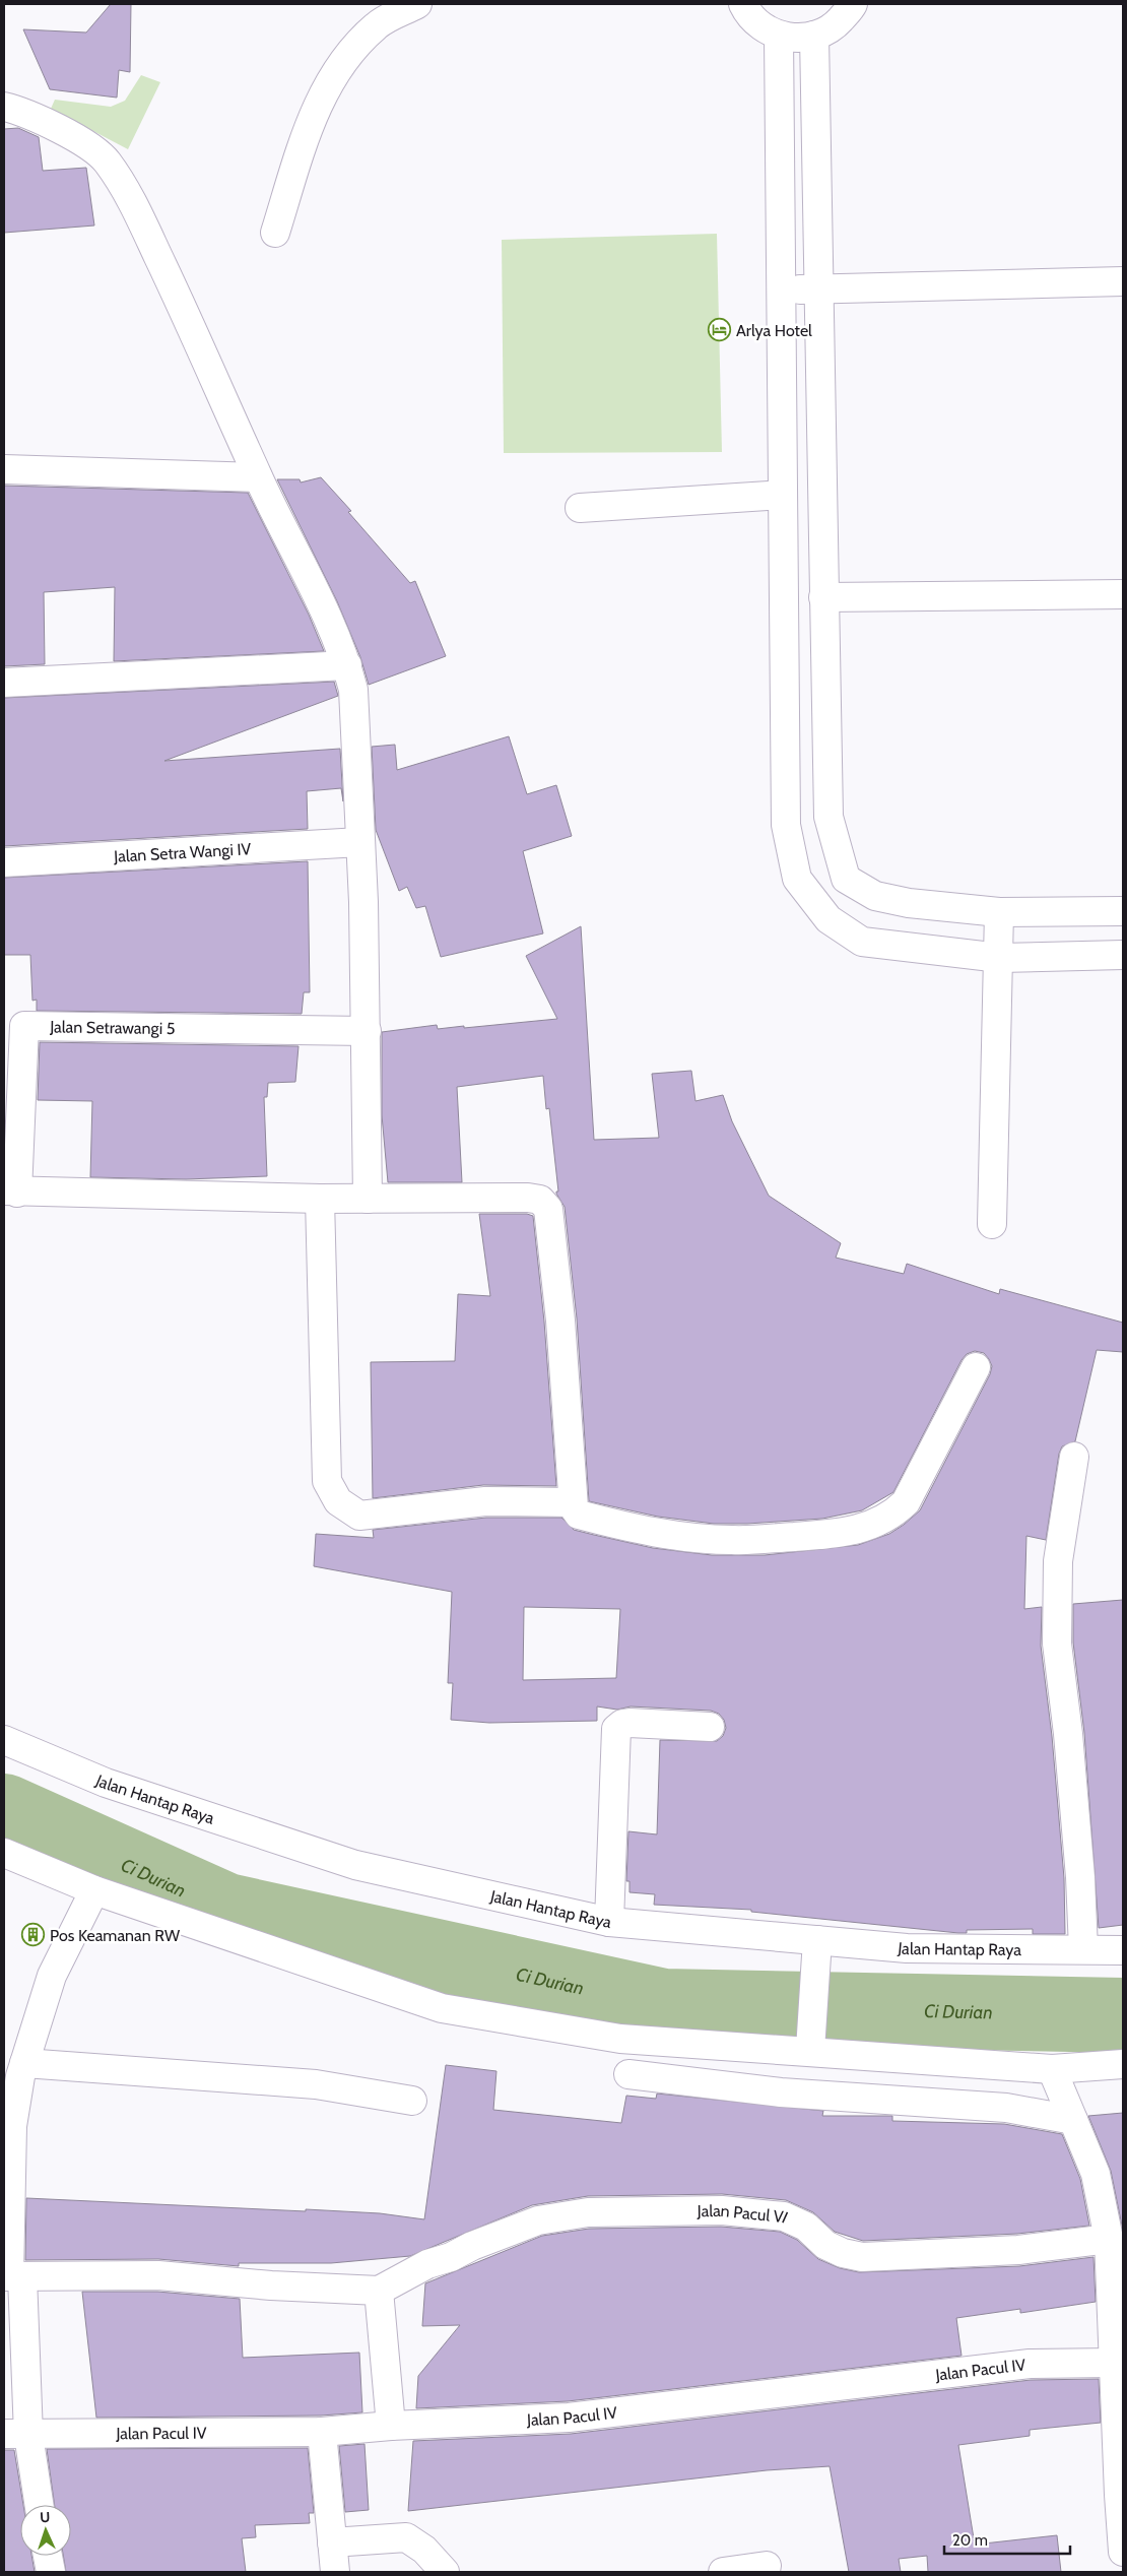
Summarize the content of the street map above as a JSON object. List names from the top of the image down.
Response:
{
  "streets": {
    "street": [
      "Jalan Setra Wangi IV",
      "Jalan Setrawangi 5",
      "Jalan Hantap Raya",
      "Jalan Pacul VI",
      "Jalan Pacul IV"
    ]
  },
  "water": ["Ci Durian"],
  "places": {
    "hotel": ["Arlya Hotel"],
    "building": ["Pos Keamanan RW"]
  },
  "scale_bar": "20 m",
  "north": "top"
}
